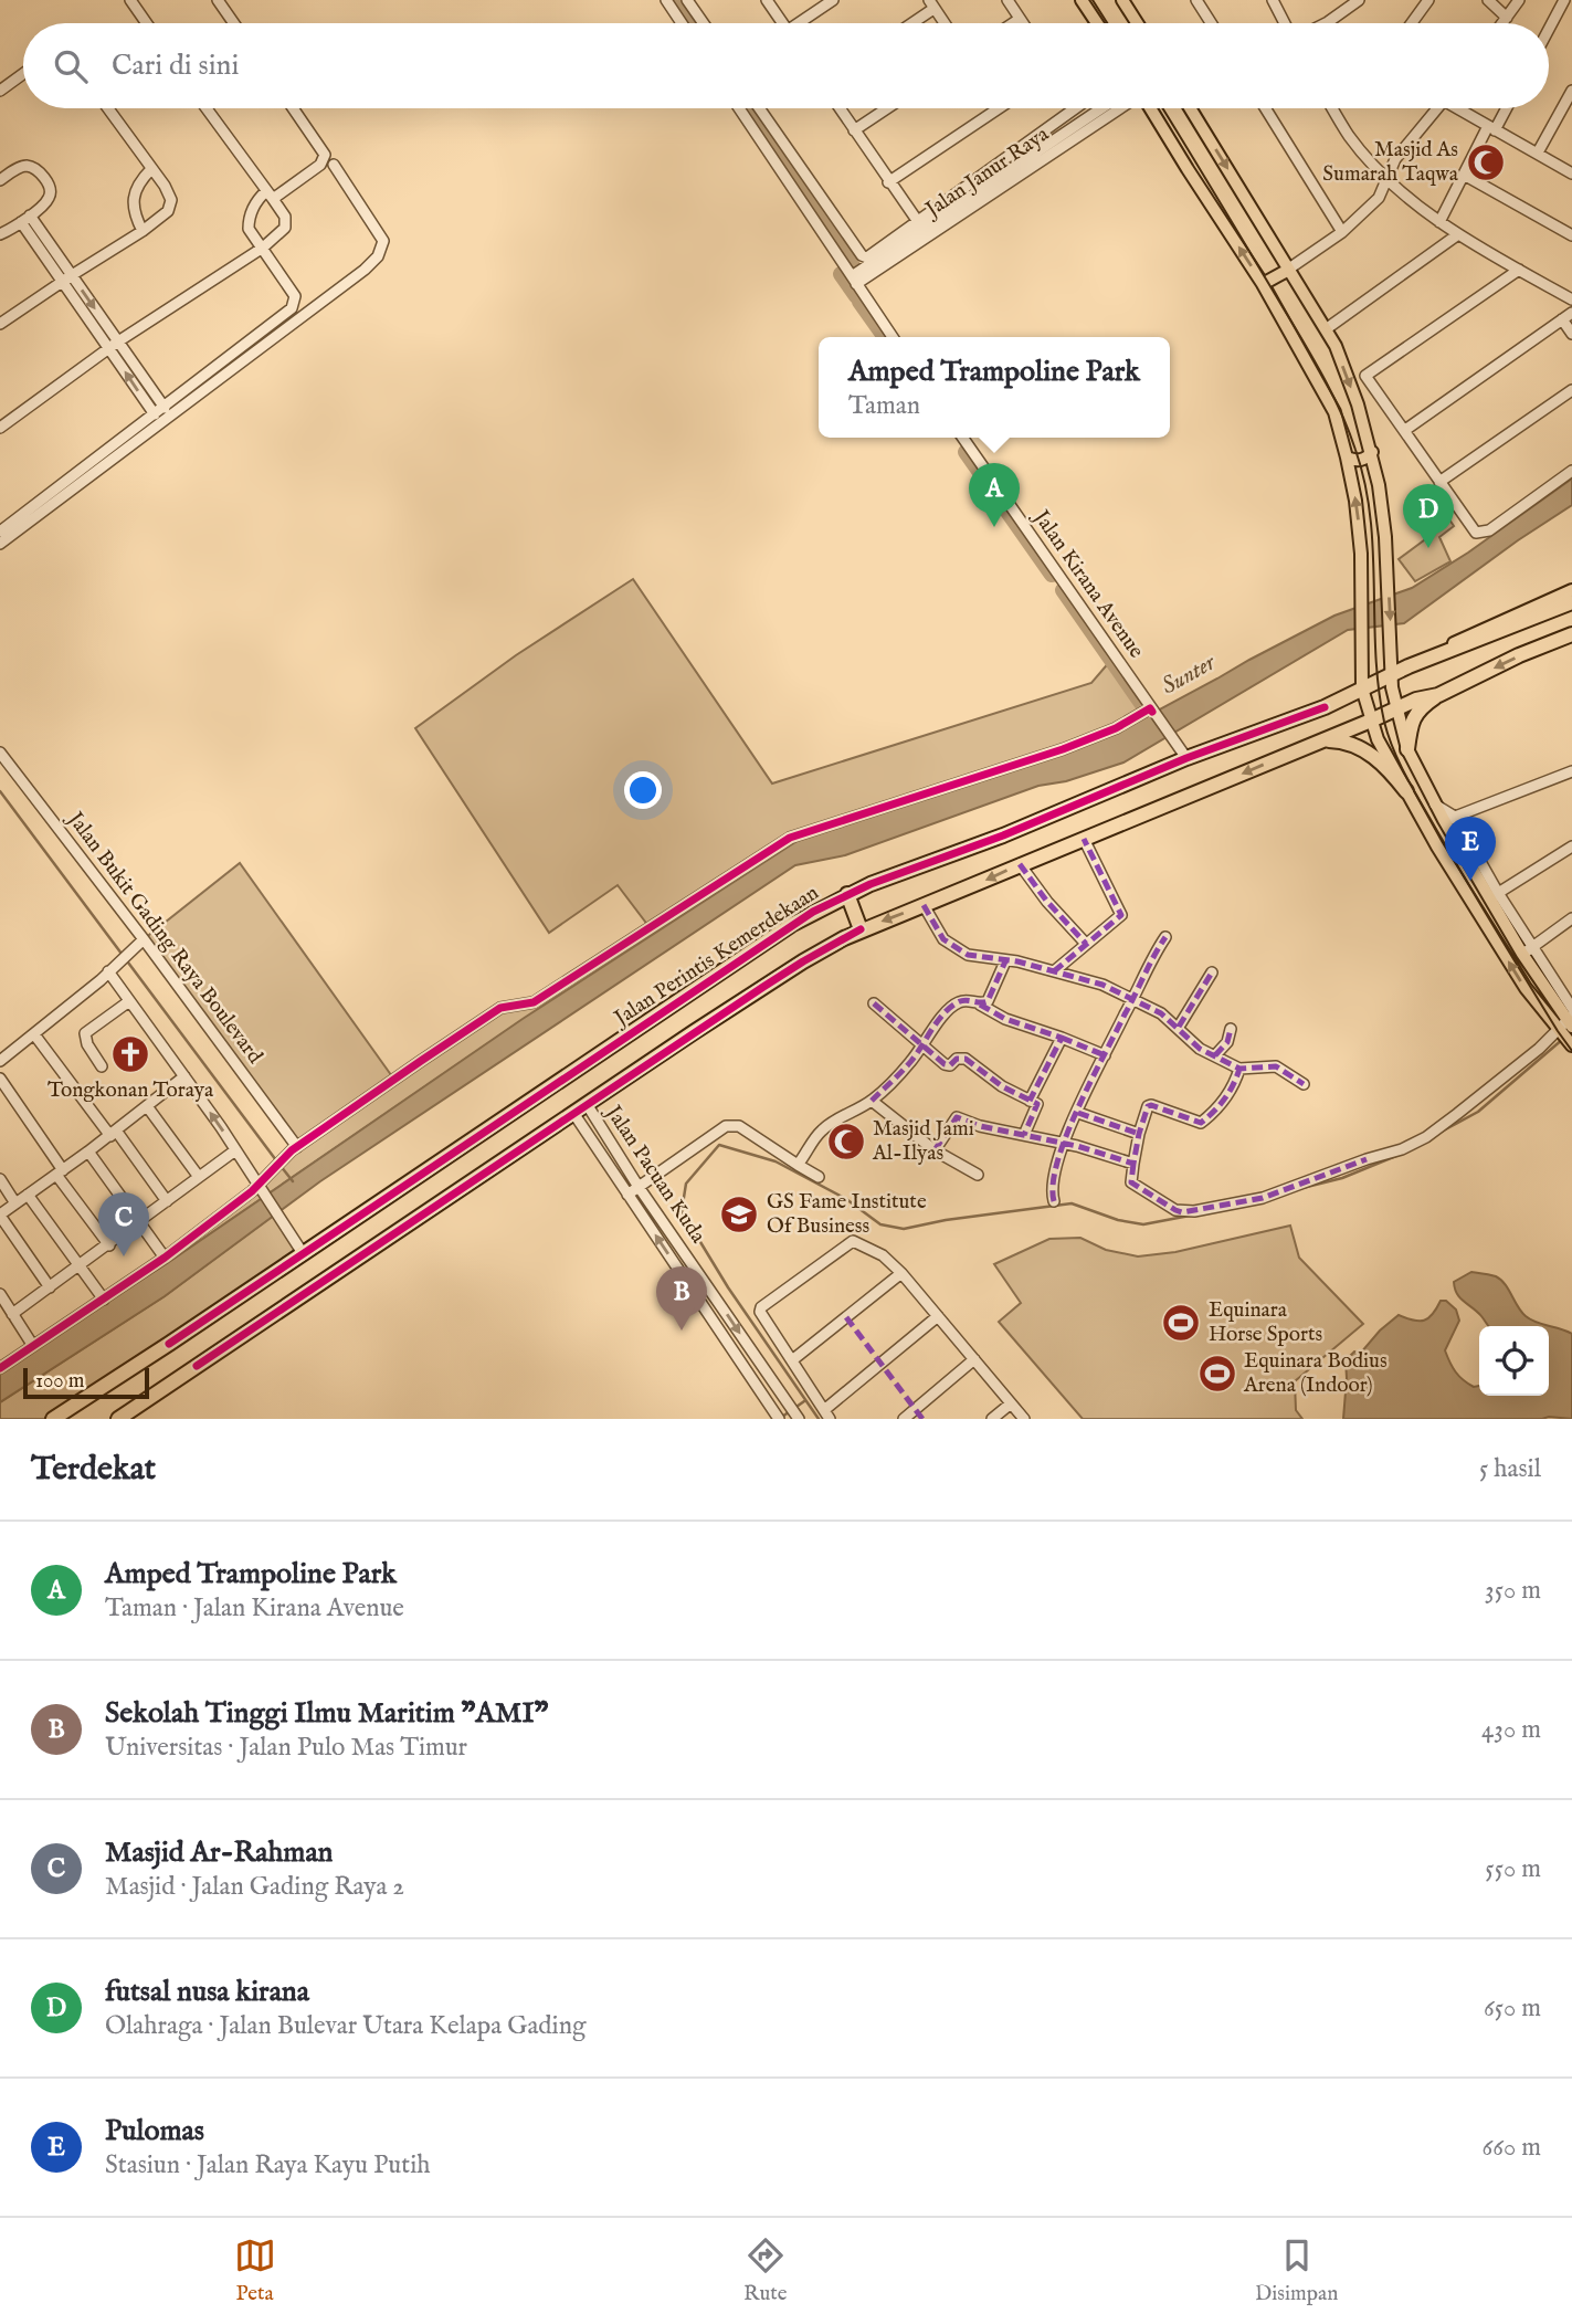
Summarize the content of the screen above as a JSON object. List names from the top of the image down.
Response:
{
  "streets": {
    "highway": ["Jalan Perintis Kemerdekaan"],
    "street": [
      "Jalan Janur Raya",
      "Jalan Kirana Avenue",
      "Jalan Bukit Gading Raya Boulevard",
      "Jalan Pacuan Kuda"
    ]
  },
  "crossings": [
    ["Jalan Kirana Avenue", "Jalan Perintis Kemerdekaan"]
  ],
  "water": ["Sunter"],
  "places": {
    "mosque": ["Masjid As Sumarah Taqwa", "Masjid Jami Al-Ilyas"],
    "church": ["Tongkonan Toraya"],
    "school or university": ["GS Fame Institute Of Business"],
    "sports": ["Equinara Horse Sports", "Equinara Bodius Arena (Indoor)"]
  },
  "scale_bar": "100 m",
  "page": {
    "search": "Cari di sini",
    "popup": ["Amped Trampoline Park", "Taman"],
    "pins": [
      "A",
      "D",
      "E",
      "C",
      "B"
    ],
    "scale": "100 m",
    "heading": ["Terdekat", "5 hasil"],
    "list": [
      {
        "mark": "A",
        "name": "Amped Trampoline Park",
        "note": "Taman · Jalan Kirana Avenue",
        "value": "350 m"
      },
      {
        "mark": "B",
        "name": "Sekolah Tinggi Ilmu Maritim \"AMI\"",
        "note": "Universitas · Jalan Pulo Mas Timur",
        "value": "430 m"
      },
      {
        "mark": "C",
        "name": "Masjid Ar-Rahman",
        "note": "Masjid · Jalan Gading Raya 2",
        "value": "550 m"
      },
      {
        "mark": "D",
        "name": "futsal nusa kirana",
        "note": "Olahraga · Jalan Bulevar Utara Kelapa Gading",
        "value": "650 m"
      },
      {
        "mark": "E",
        "name": "Pulomas",
        "note": "Stasiun · Jalan Raya Kayu Putih",
        "value": "660 m"
      }
    ],
    "nav": ["Peta", "Rute", "Disimpan"]
  }
}
